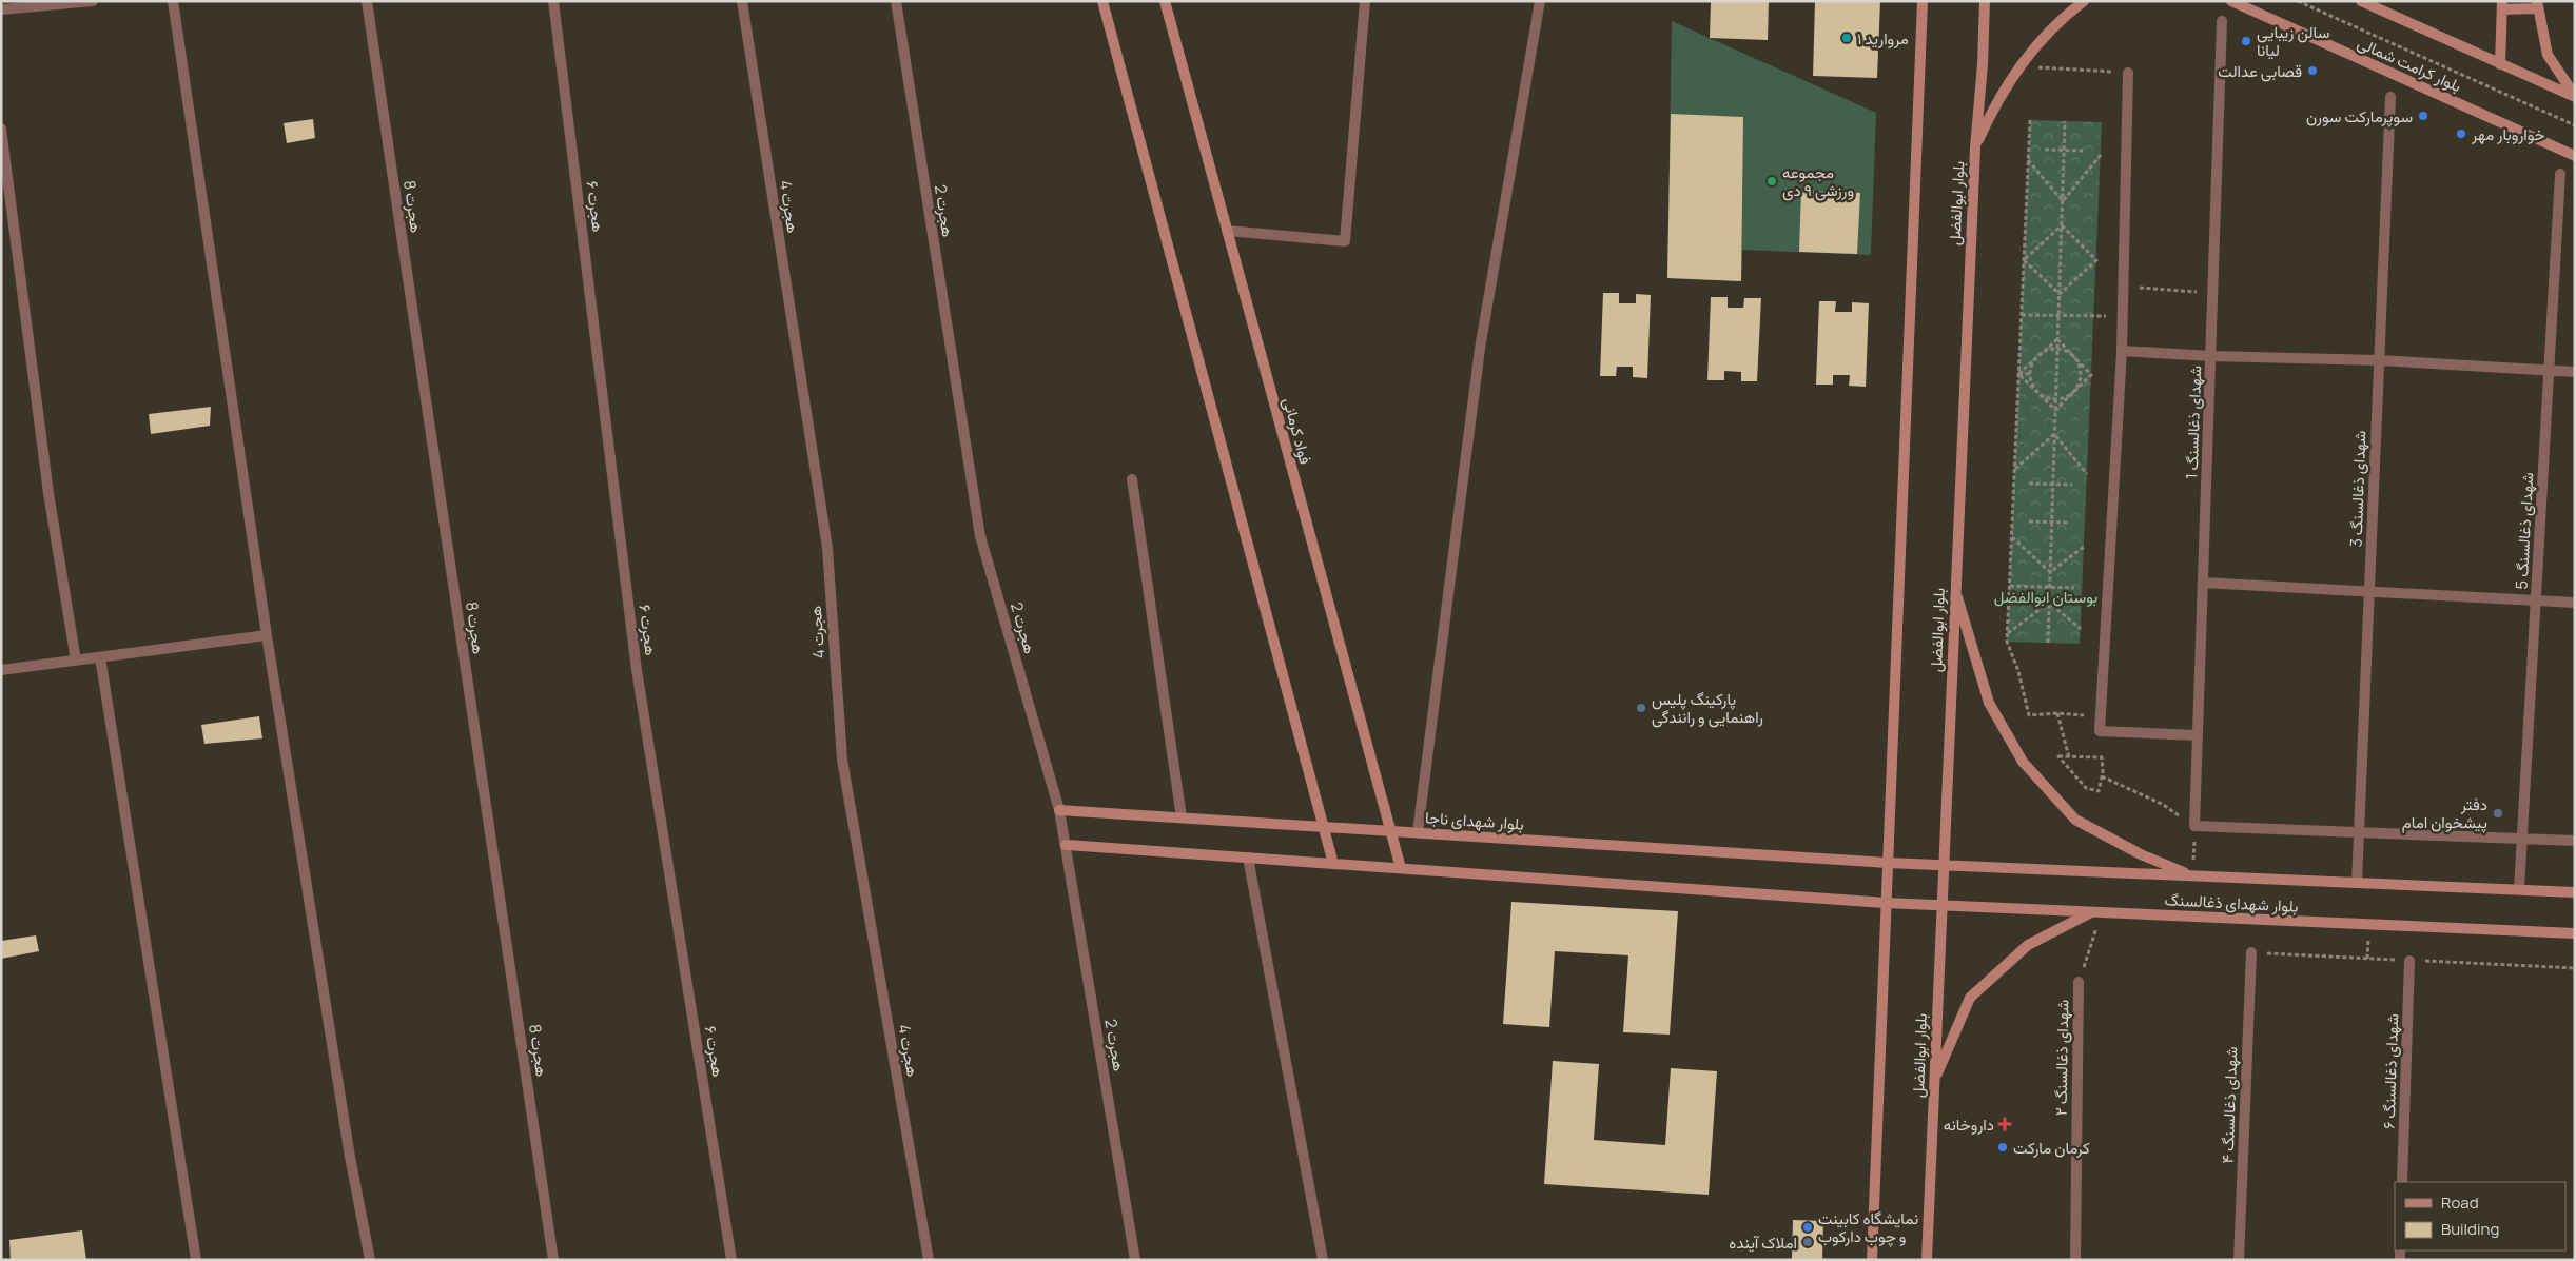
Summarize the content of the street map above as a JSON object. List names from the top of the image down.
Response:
{
  "streets": {
    "main road": [
      "بلوار کرامت شمالی",
      "بلوار ابوالفضل",
      "فواد کرمانی",
      "بلوار شهدای ناجا",
      "بلوار شهدای ذغالسنگ"
    ],
    "street": [
      "هجرت 8",
      "هجرت ۶",
      "هجرت 4",
      "هجرت 2",
      "شهدای ذغالسنگ 1",
      "شهدای ذغالسنگ 3",
      "شهدای ذغالسنگ 5",
      "شهدای ذغالسنگ ۲",
      "شهدای ذغالسنگ ۶",
      "شهدای ذغالسنگ ۴"
    ]
  },
  "crossings": [
    ["بلوار ابوالفضل", "بلوار شهدای ذغالسنگ"],
    ["هجرت 2", "بلوار شهدای ناجا"],
    ["فواد کرمانی", "بلوار شهدای ناجا"],
    ["شهدای ذغالسنگ 3", "بلوار شهدای ذغالسنگ"],
    ["شهدای ذغالسنگ 5", "بلوار شهدای ذغالسنگ"],
    ["بلوار شهدای ناجا", "بلوار شهدای ذغالسنگ"]
  ],
  "parks": ["بوستان ابوالفضل"],
  "places": {
    "other": [
      "مروارید ۱",
      "سالن زیبایی لیانا",
      "قصابی عدالت",
      "سوپرمارکت سورن",
      "خواروبار مهر",
      "مجموعه ورزشی ۹ دی",
      "پارکینگ پلیس راهنمایی و رانندگی",
      "دفتر پیشخوان امام",
      "کرمان مارکت",
      "نمایشگاه کابینت و چوب دارکوب",
      "املاک آینده"
    ],
    "health": ["داروخانه"]
  },
  "legend": ["Road", "Building"]
}
